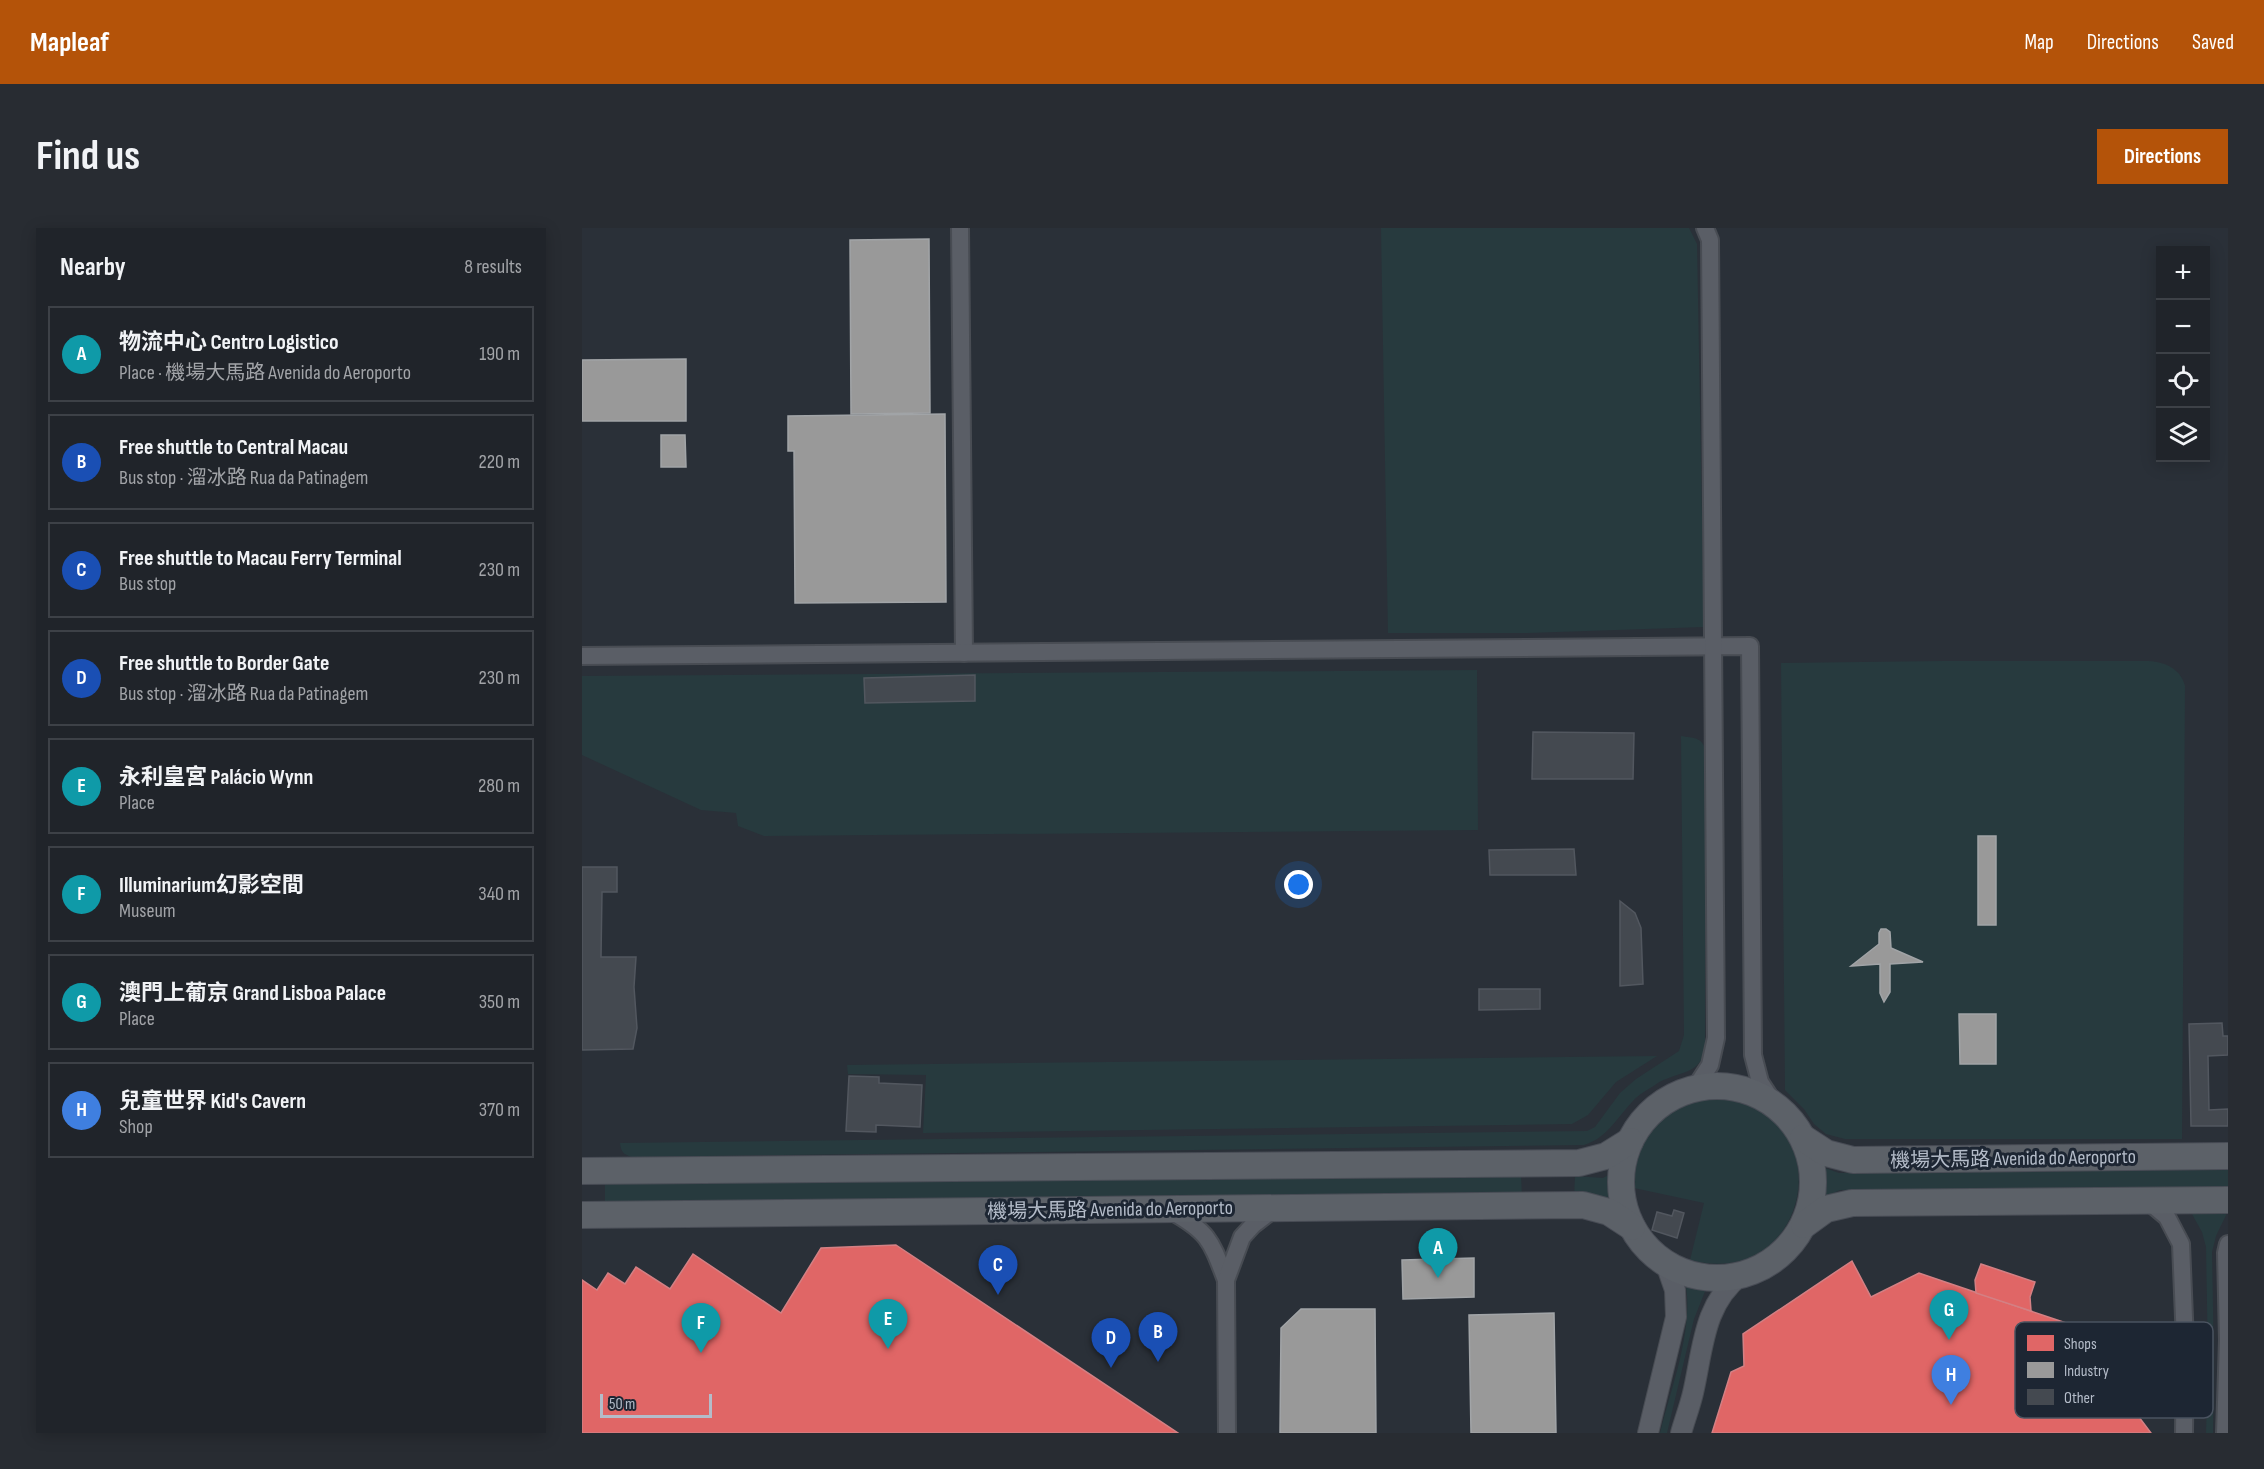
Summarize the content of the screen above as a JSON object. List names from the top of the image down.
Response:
{
  "streets": {
    "main road": ["機場大馬路 Avenida do Aeroporto"]
  },
  "legend": ["Shops", "Industry", "Other"],
  "scale_bar": "50 m",
  "page": {
    "header": "Mapleaf",
    "nav": ["Map", "Directions", "Saved"],
    "buttons": "Directions",
    "title": "Find us",
    "heading": ["Nearby", "8 results"],
    "map_buttons": ["+", "−"],
    "list": [
      {
        "mark": "A",
        "name": "物流中心 Centro Logistico",
        "note": "Place · 機場大馬路 Avenida do Aeroporto",
        "value": "190 m"
      },
      {
        "mark": "B",
        "name": "Free shuttle to Central Macau",
        "note": "Bus stop · 溜冰路 Rua da Patinagem",
        "value": "220 m"
      },
      {
        "mark": "C",
        "name": "Free shuttle to Macau Ferry Terminal",
        "note": "Bus stop",
        "value": "230 m"
      },
      {
        "mark": "D",
        "name": "Free shuttle to Border Gate",
        "note": "Bus stop · 溜冰路 Rua da Patinagem",
        "value": "230 m"
      },
      {
        "mark": "E",
        "name": "永利皇宮 Palácio Wynn",
        "note": "Place",
        "value": "280 m"
      },
      {
        "mark": "F",
        "name": "Illuminarium幻影空間",
        "note": "Museum",
        "value": "340 m"
      },
      {
        "mark": "G",
        "name": "澳門上葡京 Grand Lisboa Palace",
        "note": "Place",
        "value": "350 m"
      },
      {
        "mark": "H",
        "name": "兒童世界 Kid's Cavern",
        "note": "Shop",
        "value": "370 m"
      }
    ],
    "pins": [
      "A",
      "C",
      "G",
      "E",
      "F",
      "B",
      "D",
      "H"
    ],
    "scale": "50 m"
  }
}
